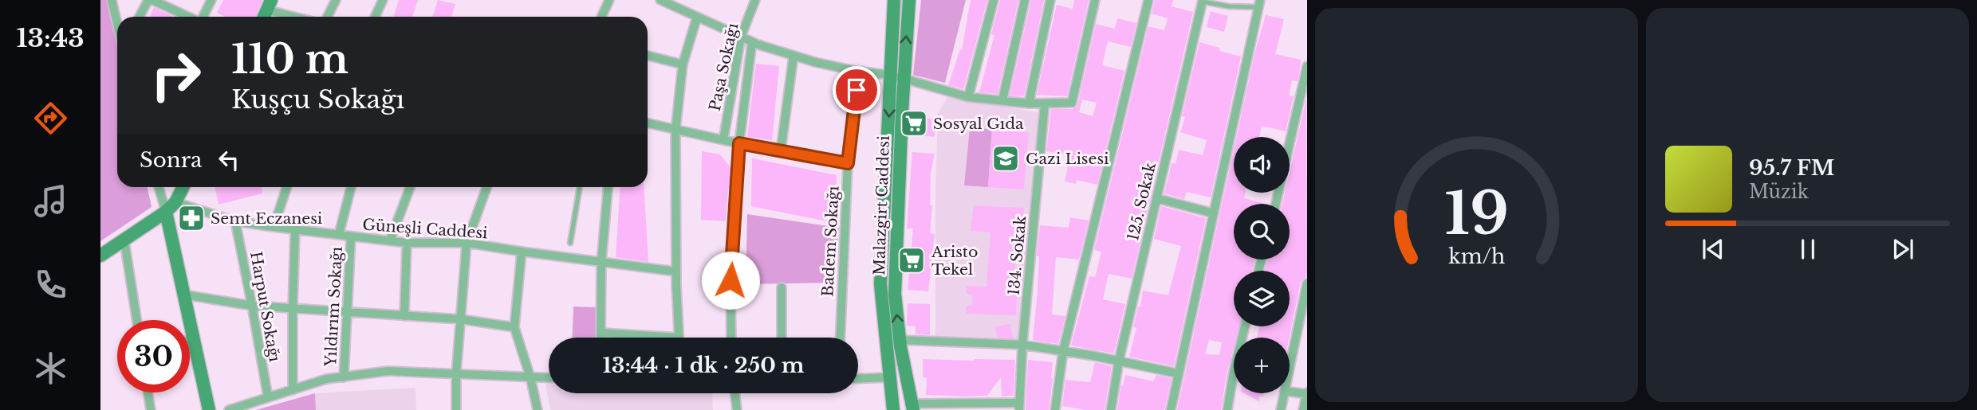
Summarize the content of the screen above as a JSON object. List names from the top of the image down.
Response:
{
  "streets": {
    "main road": ["Malazgirt Caddesi"],
    "street": [
      "Paşa Sokağı",
      "125. Sokak",
      "Güneşli Caddesi",
      "Badem Sokağı",
      "134. Sokak",
      "Harput Sokağı",
      "Yıldırım Sokağı"
    ]
  },
  "crossings": [
    ["Güneşli Caddesi", "Harput Sokağı"],
    ["Güneşli Caddesi", "Yıldırım Sokağı"]
  ],
  "places": {
    "supermarket": ["Sosyal Gıda", "Aristo Tekel"],
    "school or university": ["Gazi Lisesi"],
    "pharmacy": ["Semt Eczanesi"]
  },
  "page": {
    "tabs": "13:43",
    "turn": ["110 m", "Kuşçu Sokağı"],
    "then": "Sonra",
    "map_buttons": "+",
    "song": ["95.7 FM", "Müzik"],
    "limit": "30",
    "trip": "13:44 · 1 dk · 250 m",
    "gauge": ["19", "km/h"]
  }
}
